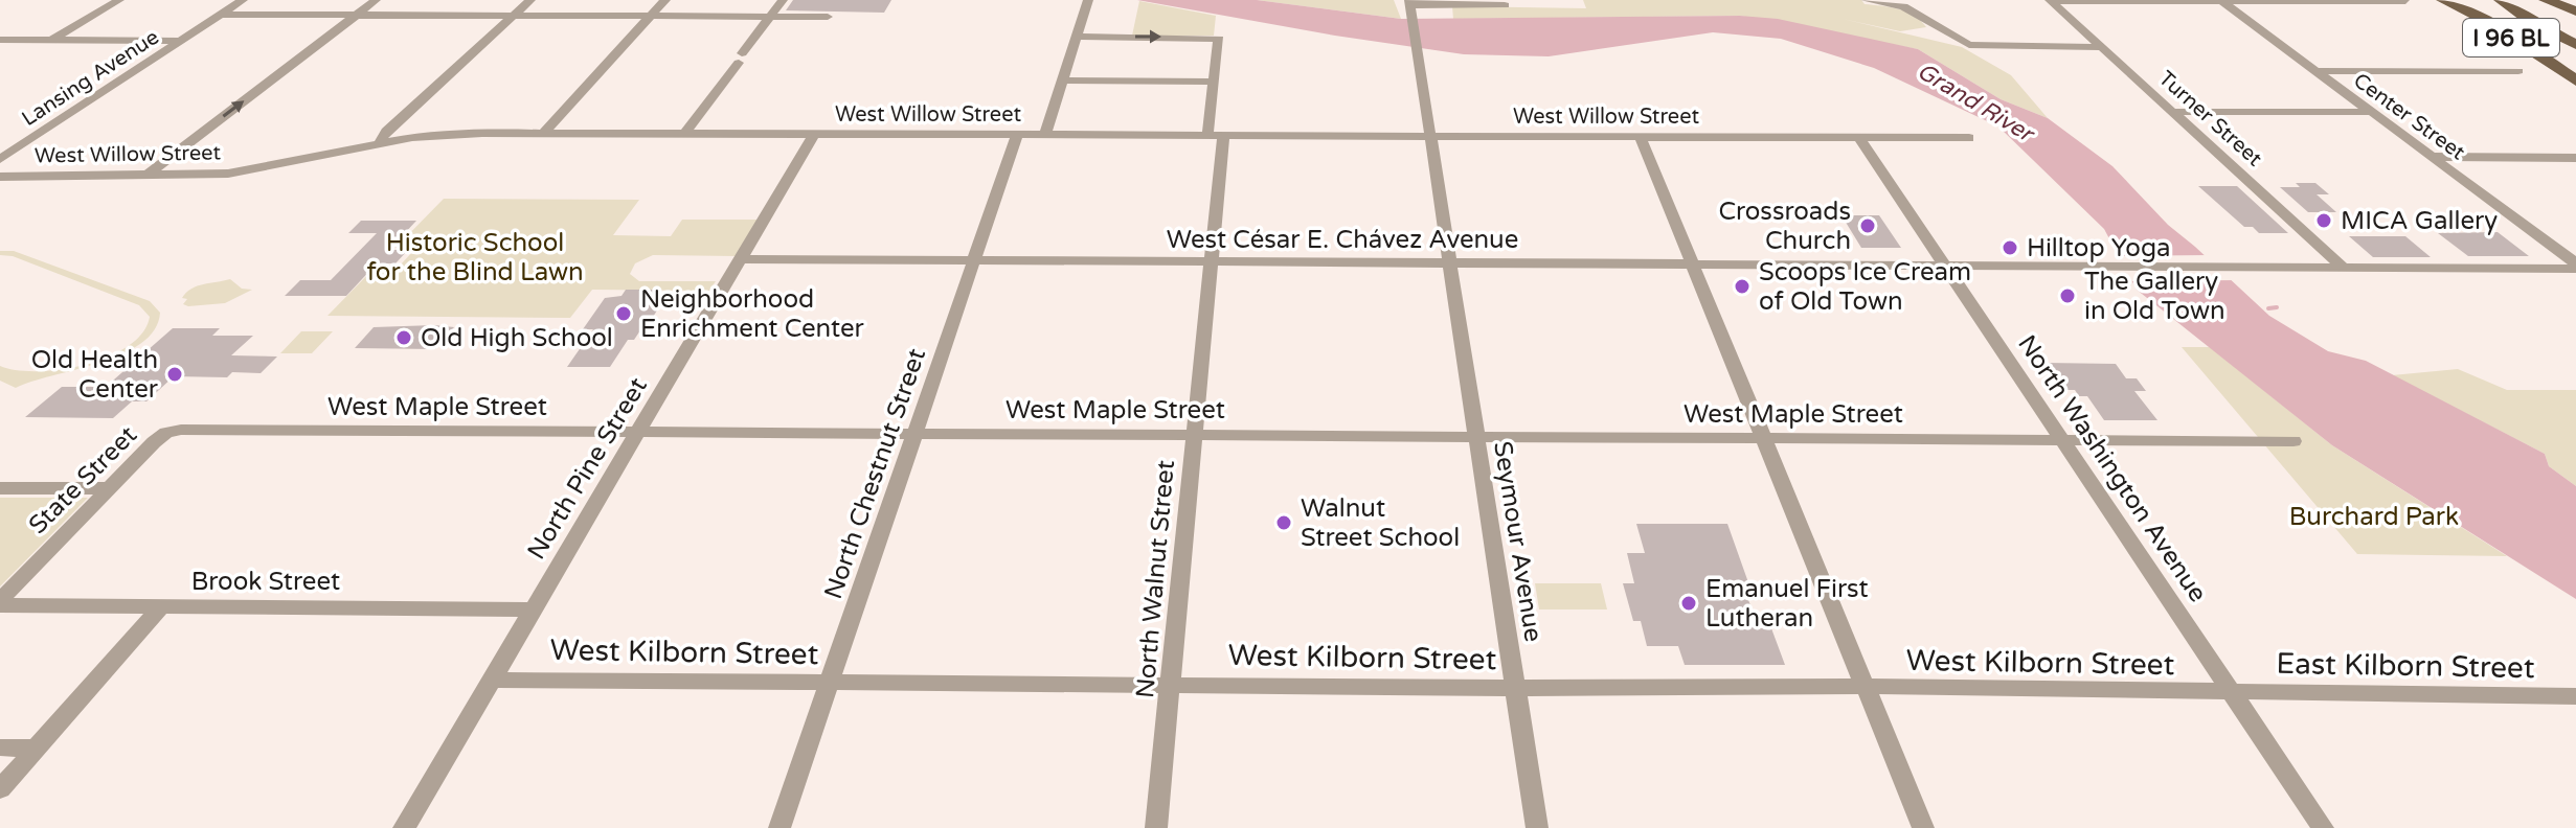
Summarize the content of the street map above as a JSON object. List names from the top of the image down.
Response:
{
  "streets": {
    "main road": ["I 96 BL"],
    "street": [
      "Lansing Avenue",
      "West Willow Street",
      "Center Street",
      "Turner Street",
      "West César E. Chávez Avenue",
      "West Maple Street",
      "North Pine Street",
      "North Washington Avenue",
      "North Chestnut Street",
      "State Street",
      "Seymour Avenue",
      "North Walnut Street",
      "Brook Street",
      "West Kilborn Street",
      "East Kilborn Street"
    ]
  },
  "crossings": [
    ["West Willow Street", "North Pine Street"],
    ["West Willow Street", "North Washington Avenue"],
    ["West Willow Street", "North Chestnut Street"],
    ["West Willow Street", "Seymour Avenue"],
    ["West Willow Street", "North Walnut Street"],
    ["Center Street", "West César E. Chávez Avenue"],
    ["Turner Street", "West César E. Chávez Avenue"],
    ["West César E. Chávez Avenue", "North Pine Street"],
    ["West César E. Chávez Avenue", "North Washington Avenue"],
    ["West César E. Chávez Avenue", "North Chestnut Street"],
    ["West César E. Chávez Avenue", "Seymour Avenue"],
    ["West César E. Chávez Avenue", "North Walnut Street"],
    ["West Maple Street", "North Pine Street"],
    ["West Maple Street", "North Washington Avenue"],
    ["West Maple Street", "North Chestnut Street"],
    ["West Maple Street", "State Street"],
    ["West Maple Street", "Seymour Avenue"],
    ["West Maple Street", "North Walnut Street"],
    ["North Pine Street", "Brook Street"],
    ["North Pine Street", "West Kilborn Street"],
    ["North Washington Avenue", "West Kilborn Street"],
    ["North Washington Avenue", "East Kilborn Street"],
    ["North Chestnut Street", "West Kilborn Street"],
    ["State Street", "Brook Street"],
    ["Seymour Avenue", "West Kilborn Street"],
    ["North Walnut Street", "West Kilborn Street"],
    ["West Kilborn Street", "East Kilborn Street"]
  ],
  "water": ["Grand River"],
  "parks": ["Historic School for the Blind Lawn", "Burchard Park"],
  "places": [
    "MICA Gallery",
    "Crossroads Church",
    "Hilltop Yoga",
    "Scoops Ice Cream of Old Town",
    "The Gallery in Old Town",
    "Neighborhood Enrichment Center",
    "Old High School",
    "Old Health Center",
    "Walnut Street School",
    "Emanuel First Lutheran"
  ]
}
